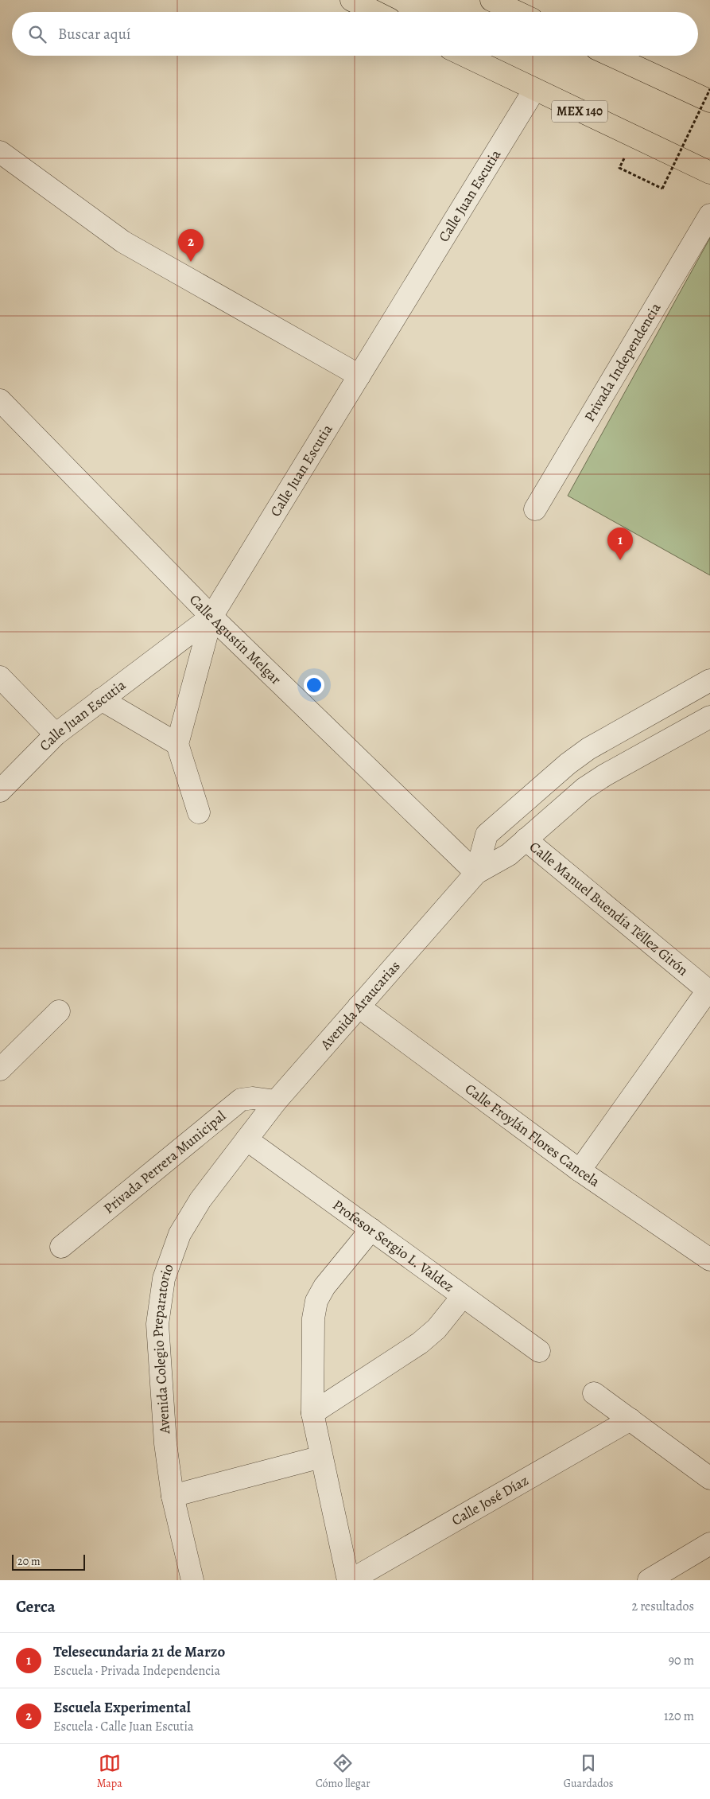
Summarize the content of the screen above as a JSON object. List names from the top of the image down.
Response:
{
  "streets": {
    "highway": ["MEX 140"],
    "street": [
      "Calle Juan Escutia",
      "Privada Independencia",
      "Calle Agustín Melgar",
      "Calle Manuel Buendía Téllez Girón",
      "Avenida Araucarias",
      "Calle Froylán Flores Cancela",
      "Privada Perrera Municipal",
      "Profesor Sergio L. Valdez",
      "Avenida Colegio Preparatorio",
      "Calle José Díaz"
    ]
  },
  "crossings": [
    ["MEX 140", "Calle Juan Escutia"],
    ["Calle Juan Escutia", "Calle Agustín Melgar"],
    ["Calle Agustín Melgar", "Avenida Araucarias"],
    ["Calle Manuel Buendía Téllez Girón", "Avenida Araucarias"],
    ["Avenida Araucarias", "Calle Froylán Flores Cancela"],
    ["Avenida Araucarias", "Privada Perrera Municipal"],
    ["Avenida Araucarias", "Profesor Sergio L. Valdez"],
    ["Avenida Araucarias", "Avenida Colegio Preparatorio"],
    ["Profesor Sergio L. Valdez", "Avenida Colegio Preparatorio"],
    ["Profesor Sergio L. Valdez", "Calle José Díaz"]
  ],
  "scale_bar": "20 m",
  "page": {
    "search": "Buscar aquí",
    "pins": ["2", "1"],
    "scale": "20 m",
    "heading": ["Cerca", "2 resultados"],
    "list": [
      {
        "mark": "1",
        "name": "Telesecundaria 21 de Marzo",
        "note": "Escuela · Privada Independencia",
        "value": "90 m"
      },
      {
        "mark": "2",
        "name": "Escuela Experimental",
        "note": "Escuela · Calle Juan Escutia",
        "value": "120 m"
      }
    ],
    "nav": ["Mapa", "Cómo llegar", "Guardados"]
  }
}
